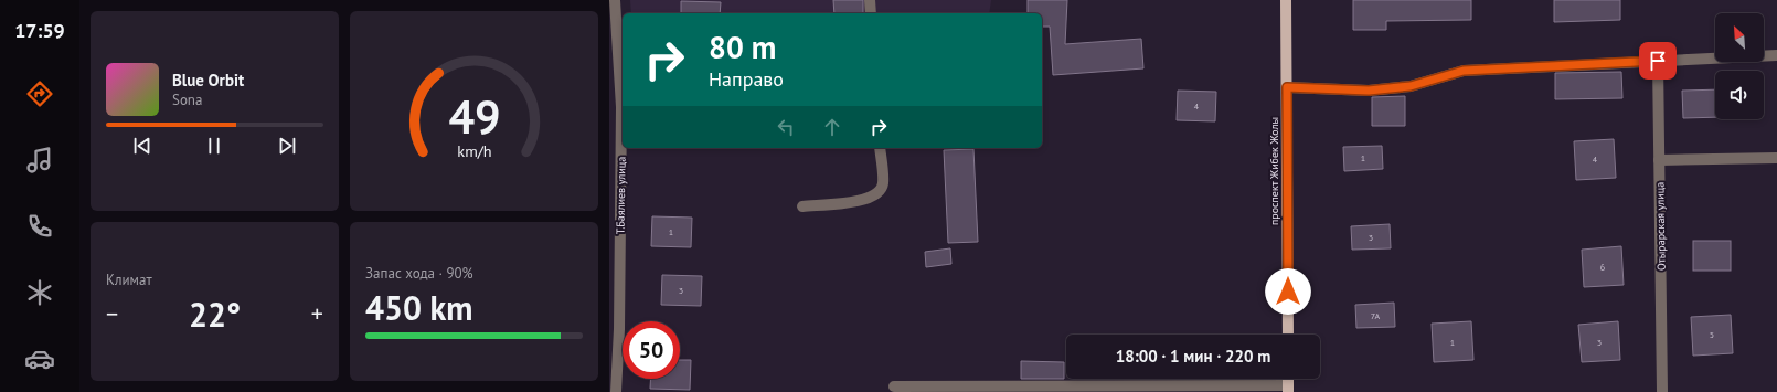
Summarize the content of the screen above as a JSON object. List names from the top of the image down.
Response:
{
  "streets": {
    "main road": ["проспект Жибек Жолы"],
    "street": ["Т.Баялиев улица", "Отырарская улица"]
  },
  "house_numbers": [
    "4",
    "1",
    "4",
    "1",
    "3",
    "6",
    "3",
    "7A",
    "5",
    "1",
    "3"
  ],
  "north": "top left",
  "page": {
    "tabs": "17:59",
    "turn": ["80 m", "Направо"],
    "song": ["Blue Orbit", "Sona"],
    "tile": [
      "Климат",
      ["Запас хода · 90%", "450 km"]
    ],
    "heat": ["−", "22°", "+"],
    "limit": "50",
    "trip": "18:00 · 1 мин · 220 m",
    "gauge": ["49", "km/h"]
  }
}
